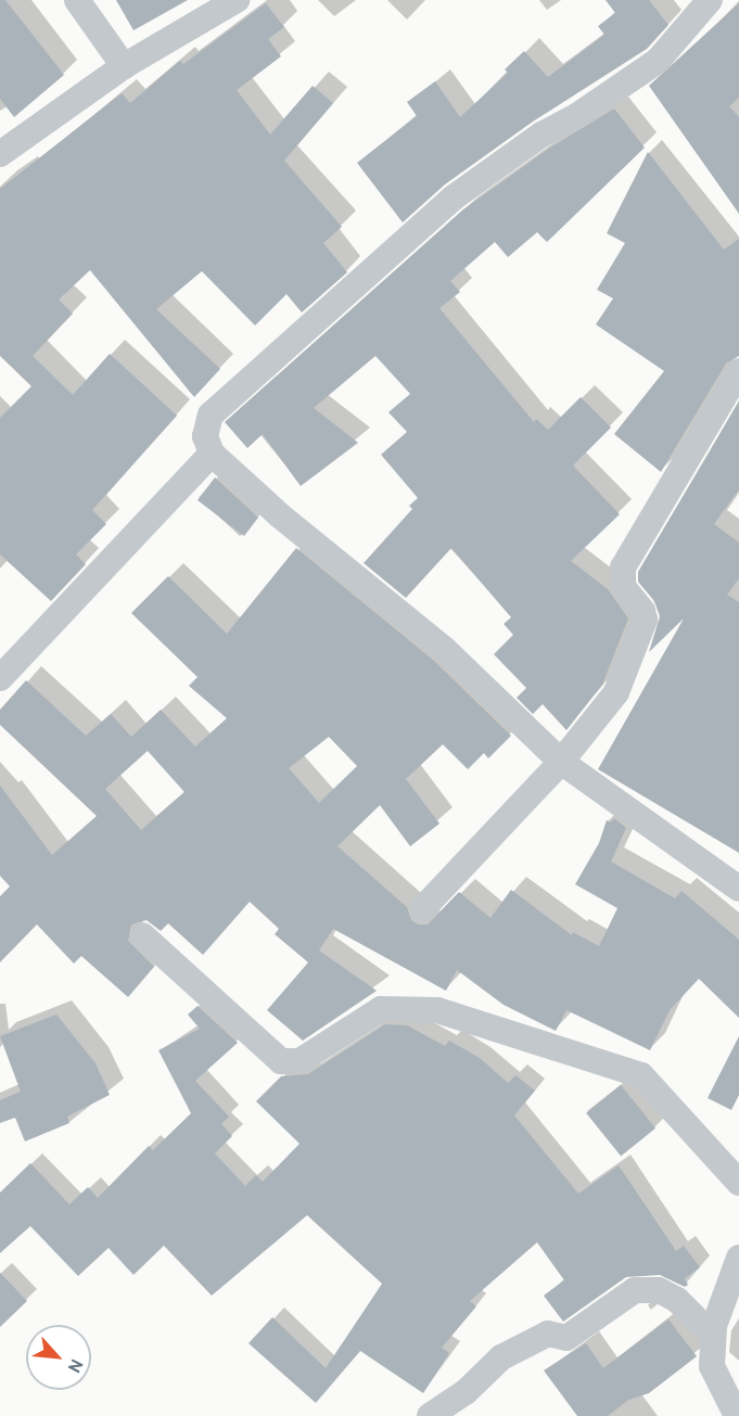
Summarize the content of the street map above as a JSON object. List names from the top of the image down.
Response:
{
  "north": "bottom right"
}
